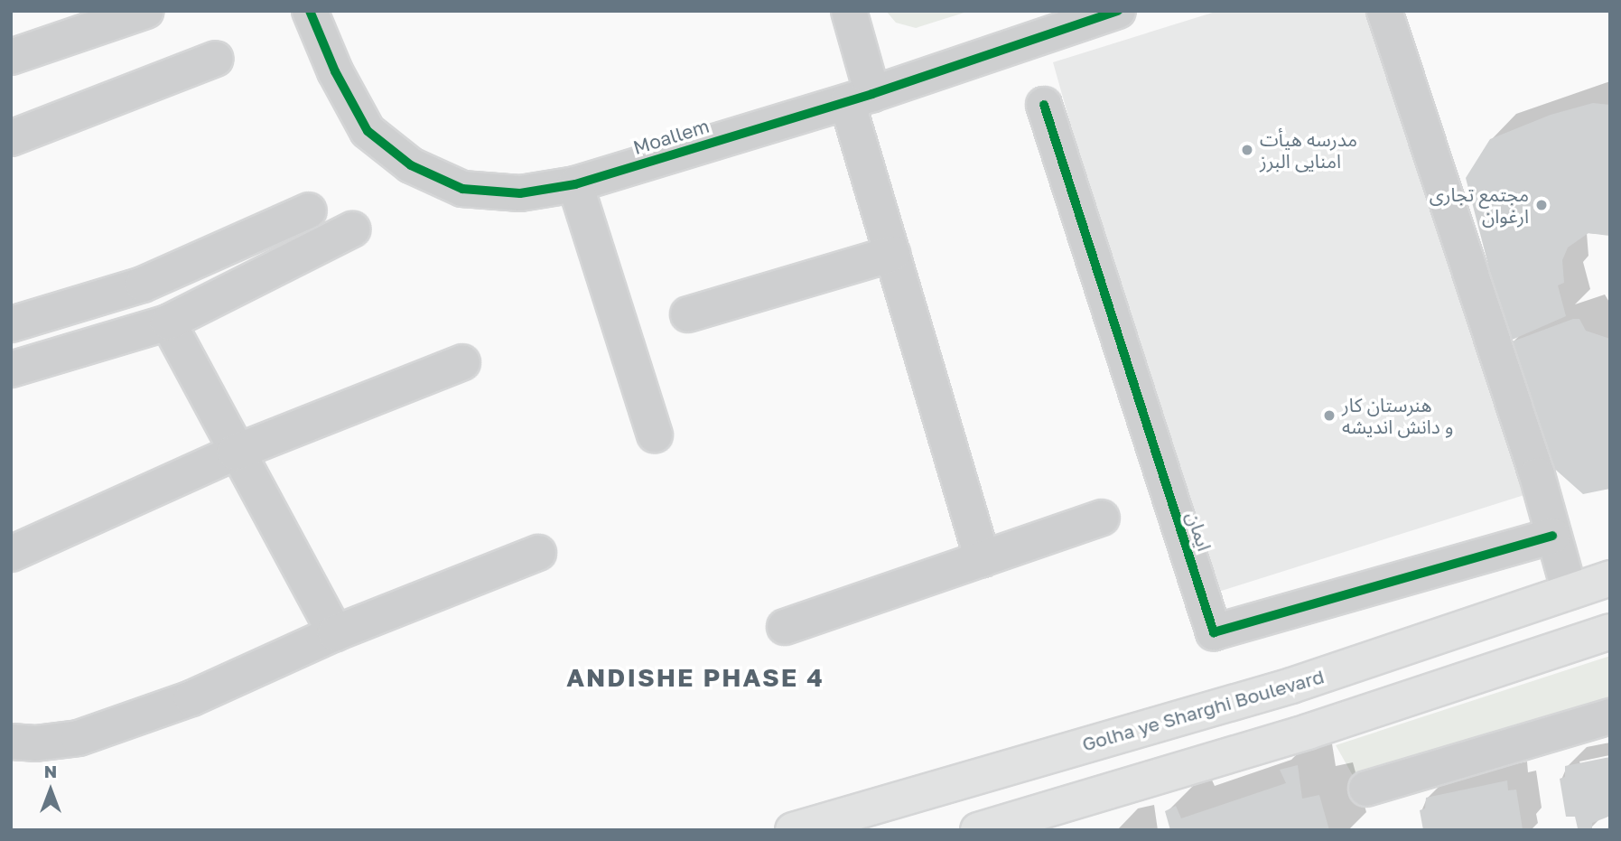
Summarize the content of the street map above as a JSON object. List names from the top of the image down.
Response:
{
  "streets": {
    "main road": ["Golha ye Sharghi Boulevard"],
    "street": ["Moallem", "ایمان"]
  },
  "districts": ["ANDISHE PHASE 4"],
  "places": ["مدرسه هیأت امنایی البرز", "مجتمع تجاری ارغوان", "هنرستان کار و دانش اندیشه"],
  "north": "top"
}
